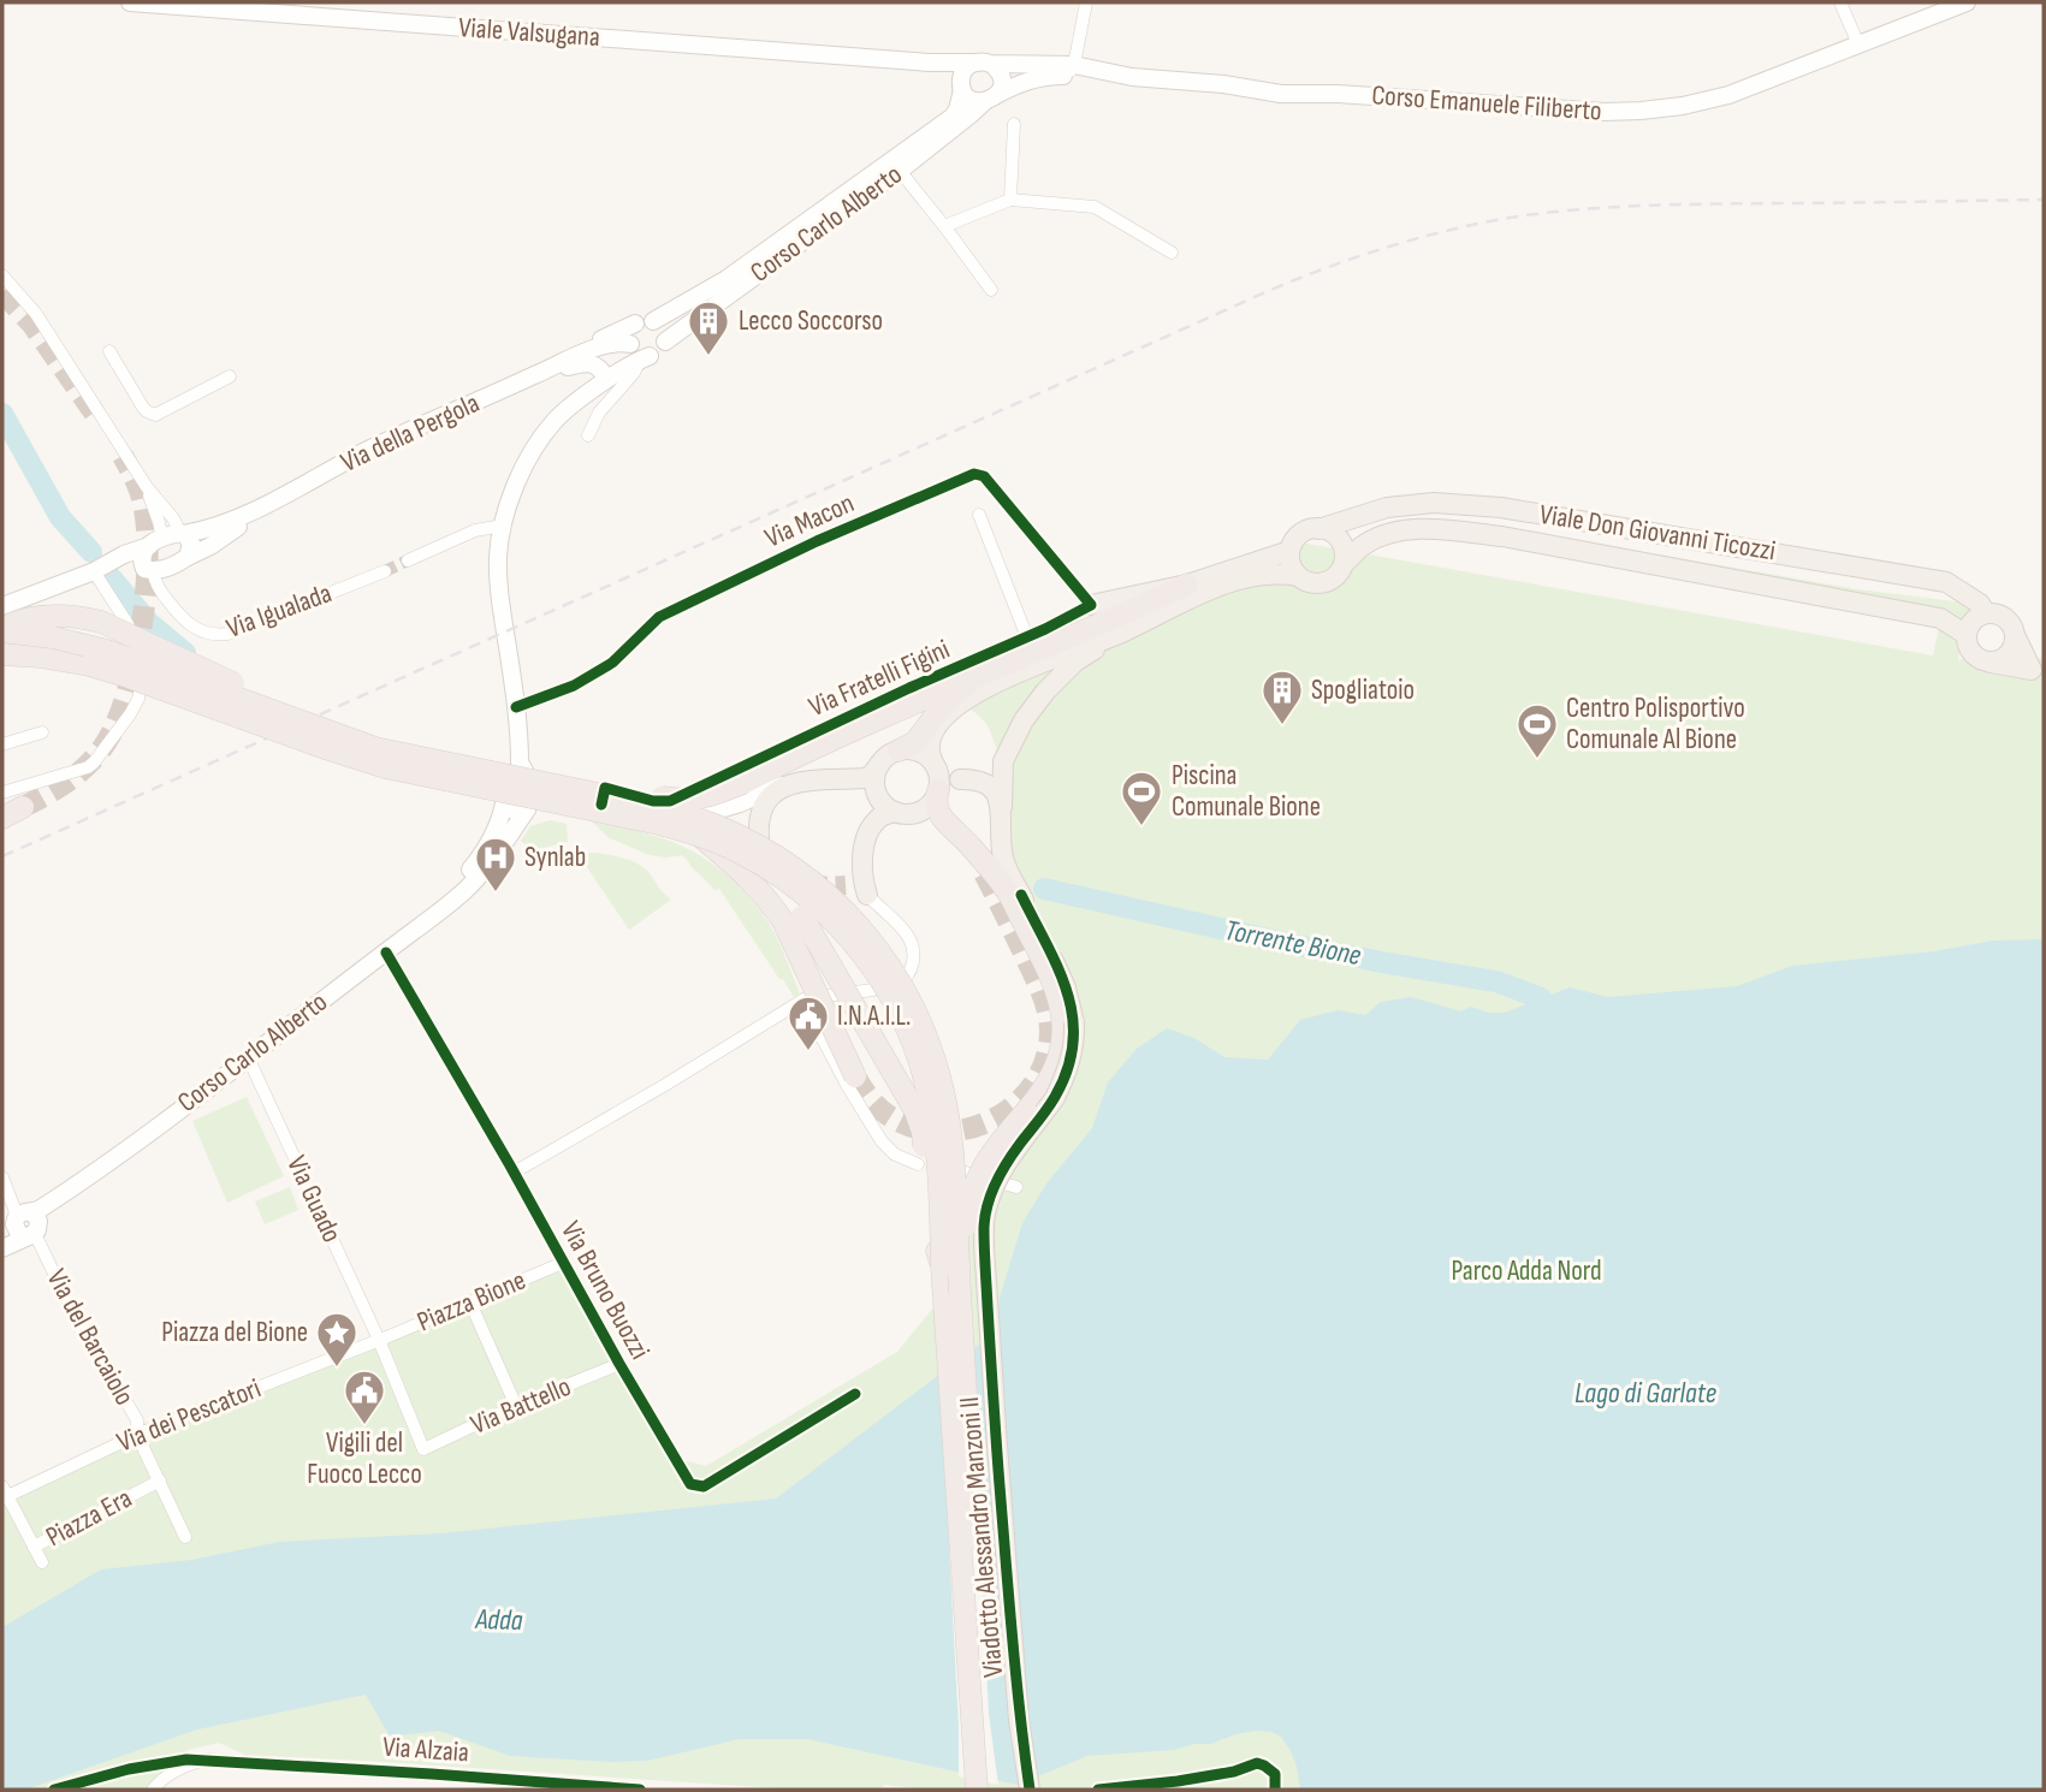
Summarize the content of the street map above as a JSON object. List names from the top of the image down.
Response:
{
  "streets": {
    "main road": [
      "Viale Valsugana",
      "Corso Emanuele Filiberto",
      "Corso Carlo Alberto",
      "Via della Pergola",
      "Viale Don Giovanni Ticozzi",
      "Viadotto Alessandro Manzoni II"
    ],
    "street": [
      "Via Macon",
      "Via Igualada",
      "Via Fratelli Figini",
      "Via Guado",
      "Via Bruno Buozzi",
      "Piazza Bione",
      "Via del Barcaiolo",
      "Via Battello",
      "Via dei Pescatori",
      "Piazza Era",
      "Via Alzaia"
    ]
  },
  "crossings": [
    ["Viale Valsugana", "Corso Carlo Alberto"],
    ["Corso Carlo Alberto", "Via della Pergola"],
    ["Corso Carlo Alberto", "Via Guado"],
    ["Corso Carlo Alberto", "Via Bruno Buozzi"],
    ["Corso Carlo Alberto", "Via del Barcaiolo"],
    ["Via della Pergola", "Via Igualada"],
    ["Via Macon", "Viale Don Giovanni Ticozzi"],
    ["Via Macon", "Via Fratelli Figini"],
    ["Viale Don Giovanni Ticozzi", "Via Fratelli Figini"],
    ["Via Guado", "Piazza Bione"],
    ["Via Guado", "Via Battello"],
    ["Via Guado", "Via dei Pescatori"],
    ["Via Bruno Buozzi", "Piazza Bione"],
    ["Via Bruno Buozzi", "Via Battello"],
    ["Piazza Bione", "Via dei Pescatori"],
    ["Via del Barcaiolo", "Via dei Pescatori"],
    ["Via del Barcaiolo", "Piazza Era"]
  ],
  "water": ["Torrente Bione", "Lago di Garlate", "Adda"],
  "parks": ["Parco Adda Nord"],
  "places": {
    "building": ["Lecco Soccorso", "Spogliatoio"],
    "sports": ["Centro Polisportivo Comunale Al Bione", "Piscina Comunale Bione"],
    "hospital": ["Synlab"],
    "public building": ["I.N.A.I.L.", "Vigili del Fuoco Lecco"],
    "place": ["Piazza del Bione"]
  }
}
